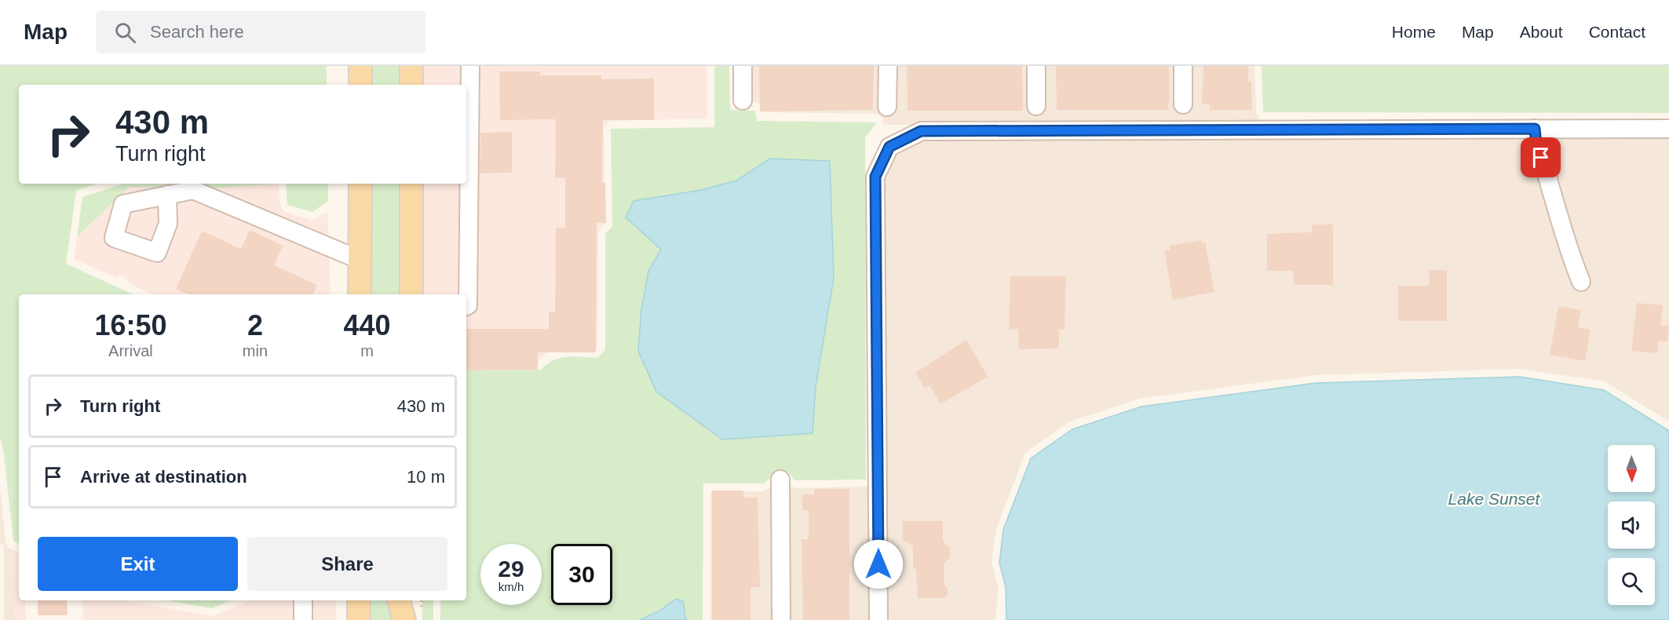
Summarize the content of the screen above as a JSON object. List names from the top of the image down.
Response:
{
  "water": ["Lake Sunset"],
  "north": "bottom",
  "page": {
    "header": "Map",
    "search": "Search here",
    "nav": [
      "Home",
      "Map",
      "About",
      "Contact"
    ],
    "turn": ["430 m", "Turn right"],
    "eta": [
      "16:50",
      "Arrival",
      "2",
      "min",
      "440",
      "m"
    ],
    "list": [
      {
        "name": "Turn right",
        "value": "430 m"
      },
      {
        "name": "Arrive at destination",
        "value": "10 m"
      }
    ],
    "buttons": ["Exit", "Share"],
    "speed": "29 km/h",
    "limit": "30"
  }
}
